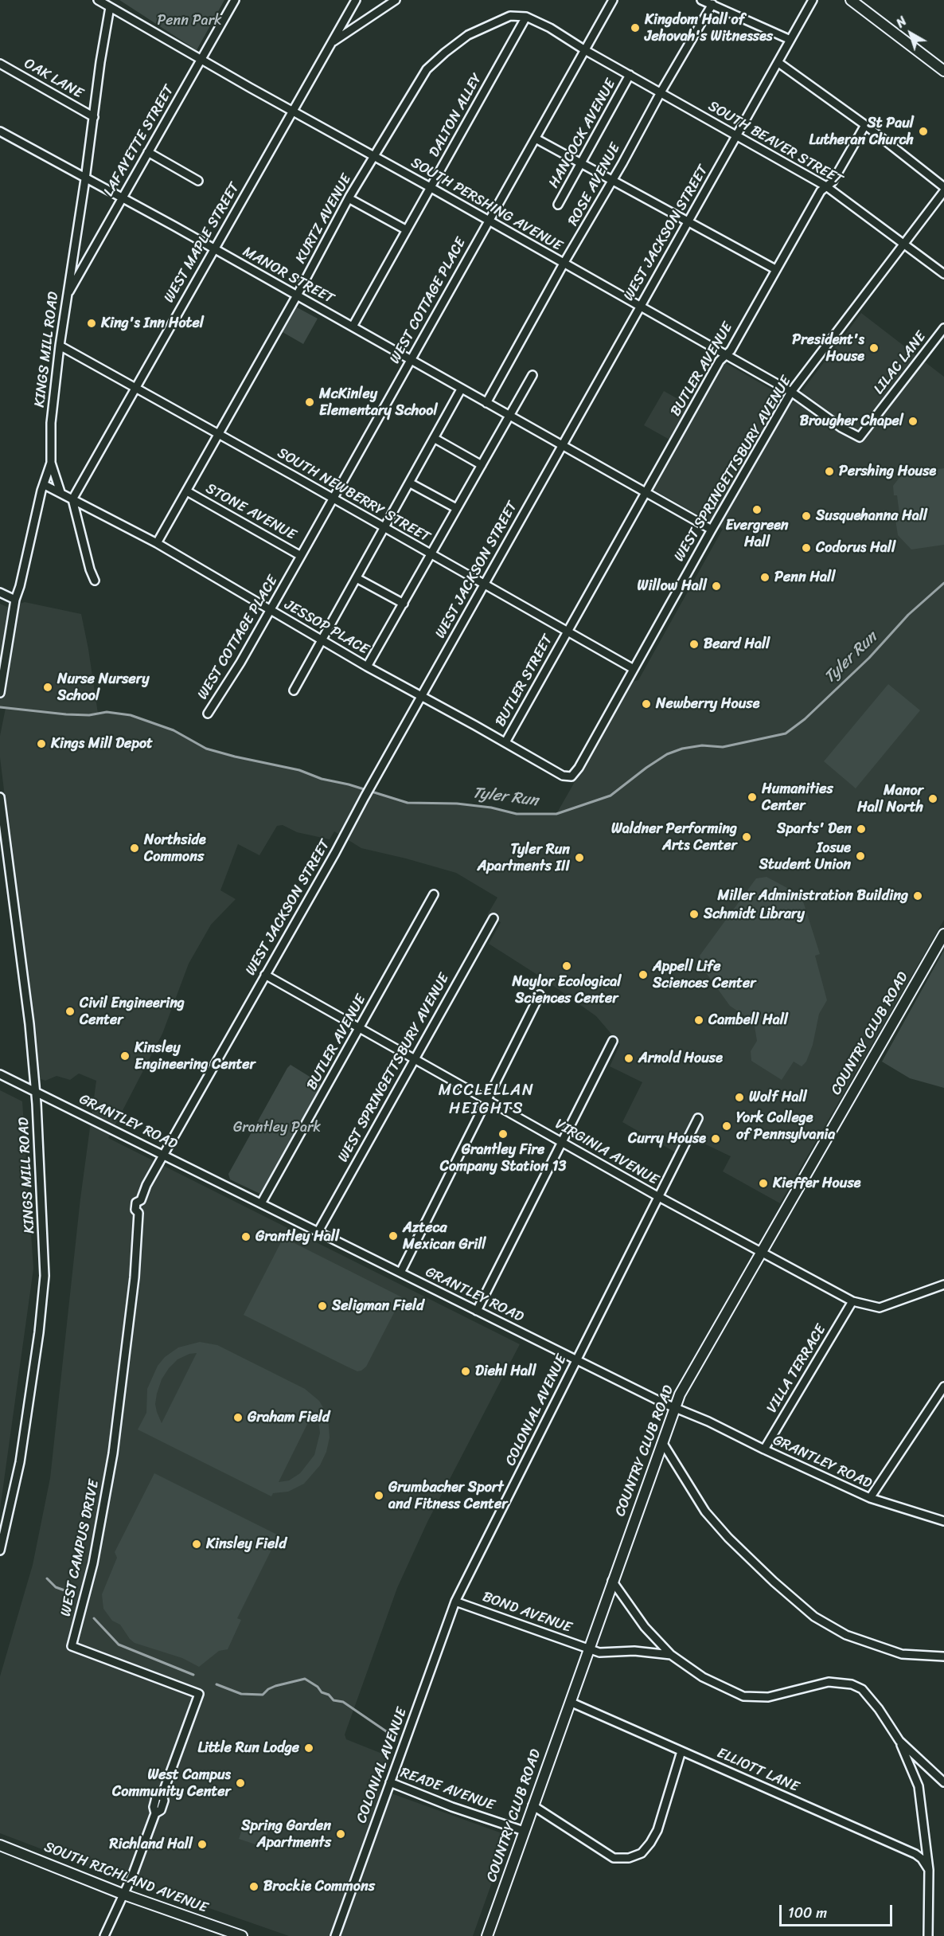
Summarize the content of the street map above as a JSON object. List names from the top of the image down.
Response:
{
  "streets": {
    "main road": ["COUNTRY CLUB ROAD", "SOUTH RICHLAND AVENUE"],
    "street": [
      "OAK LANE",
      "DALTON ALLEY",
      "HANCOCK AVENUE",
      "LAFAYETTE STREET",
      "SOUTH BEAVER STREET",
      "ROSE AVENUE",
      "SOUTH PERSHING AVENUE",
      "KURTZ AVENUE",
      "WEST JACKSON STREET",
      "WEST MAPLE STREET",
      "MANOR STREET",
      "WEST COTTAGE PLACE",
      "KINGS MILL ROAD",
      "LILAC LANE",
      "BUTLER AVENUE",
      "WEST SPRINGETTSBURY AVENUE",
      "SOUTH NEWBERRY STREET",
      "STONE AVENUE",
      "JESSOP PLACE",
      "BUTLER STREET",
      "GRANTLEY ROAD",
      "VIRGINIA AVENUE",
      "VILLA TERRACE",
      "COLONIAL AVENUE",
      "WEST CAMPUS DRIVE",
      "BOND AVENUE",
      "ELLIOTT LANE",
      "READE AVENUE"
    ]
  },
  "crossings": [
    ["OAK LANE", "KINGS MILL ROAD"],
    ["DALTON ALLEY", "SOUTH PERSHING AVENUE"],
    ["DALTON ALLEY", "KURTZ AVENUE"],
    ["DALTON ALLEY", "MANOR STREET"],
    ["HANCOCK AVENUE", "SOUTH BEAVER STREET"],
    ["LAFAYETTE STREET", "SOUTH PERSHING AVENUE"],
    ["LAFAYETTE STREET", "MANOR STREET"],
    ["LAFAYETTE STREET", "KINGS MILL ROAD"],
    ["SOUTH BEAVER STREET", "ROSE AVENUE"],
    ["SOUTH BEAVER STREET", "WEST JACKSON STREET"],
    ["SOUTH BEAVER STREET", "WEST COTTAGE PLACE"],
    ["SOUTH BEAVER STREET", "BUTLER AVENUE"],
    ["SOUTH BEAVER STREET", "WEST SPRINGETTSBURY AVENUE"],
    ["ROSE AVENUE", "SOUTH PERSHING AVENUE"],
    ["ROSE AVENUE", "MANOR STREET"],
    ["SOUTH PERSHING AVENUE", "KURTZ AVENUE"],
    ["SOUTH PERSHING AVENUE", "WEST JACKSON STREET"],
    ["SOUTH PERSHING AVENUE", "WEST MAPLE STREET"],
    ["SOUTH PERSHING AVENUE", "WEST COTTAGE PLACE"],
    ["SOUTH PERSHING AVENUE", "KINGS MILL ROAD"],
    ["SOUTH PERSHING AVENUE", "LILAC LANE"],
    ["SOUTH PERSHING AVENUE", "BUTLER AVENUE"],
    ["SOUTH PERSHING AVENUE", "WEST SPRINGETTSBURY AVENUE"],
    ["KURTZ AVENUE", "MANOR STREET"],
    ["KURTZ AVENUE", "SOUTH NEWBERRY STREET"],
    ["KURTZ AVENUE", "STONE AVENUE"],
    ["KURTZ AVENUE", "JESSOP PLACE"],
    ["WEST JACKSON STREET", "MANOR STREET"],
    ["WEST JACKSON STREET", "SOUTH NEWBERRY STREET"],
    ["WEST JACKSON STREET", "JESSOP PLACE"],
    ["WEST JACKSON STREET", "GRANTLEY ROAD"],
    ["WEST JACKSON STREET", "VIRGINIA AVENUE"],
    ["WEST JACKSON STREET", "WEST CAMPUS DRIVE"],
    ["WEST MAPLE STREET", "MANOR STREET"],
    ["WEST MAPLE STREET", "SOUTH NEWBERRY STREET"],
    ["WEST MAPLE STREET", "JESSOP PLACE"],
    ["MANOR STREET", "WEST COTTAGE PLACE"],
    ["MANOR STREET", "KINGS MILL ROAD"],
    ["MANOR STREET", "BUTLER AVENUE"],
    ["MANOR STREET", "WEST SPRINGETTSBURY AVENUE"],
    ["WEST COTTAGE PLACE", "SOUTH NEWBERRY STREET"],
    ["WEST COTTAGE PLACE", "STONE AVENUE"],
    ["WEST COTTAGE PLACE", "JESSOP PLACE"],
    ["KINGS MILL ROAD", "SOUTH NEWBERRY STREET"],
    ["KINGS MILL ROAD", "JESSOP PLACE"],
    ["KINGS MILL ROAD", "GRANTLEY ROAD"],
    ["BUTLER AVENUE", "SOUTH NEWBERRY STREET"],
    ["BUTLER AVENUE", "BUTLER STREET"],
    ["BUTLER AVENUE", "GRANTLEY ROAD"],
    ["BUTLER AVENUE", "VIRGINIA AVENUE"],
    ["WEST SPRINGETTSBURY AVENUE", "SOUTH NEWBERRY STREET"],
    ["WEST SPRINGETTSBURY AVENUE", "JESSOP PLACE"],
    ["WEST SPRINGETTSBURY AVENUE", "GRANTLEY ROAD"],
    ["WEST SPRINGETTSBURY AVENUE", "VIRGINIA AVENUE"],
    ["SOUTH NEWBERRY STREET", "BUTLER STREET"],
    ["JESSOP PLACE", "BUTLER STREET"],
    ["COUNTRY CLUB ROAD", "GRANTLEY ROAD"],
    ["COUNTRY CLUB ROAD", "VIRGINIA AVENUE"],
    ["COUNTRY CLUB ROAD", "BOND AVENUE"],
    ["COUNTRY CLUB ROAD", "ELLIOTT LANE"],
    ["COUNTRY CLUB ROAD", "READE AVENUE"],
    ["GRANTLEY ROAD", "VILLA TERRACE"],
    ["GRANTLEY ROAD", "COLONIAL AVENUE"],
    ["GRANTLEY ROAD", "WEST CAMPUS DRIVE"],
    ["VIRGINIA AVENUE", "VILLA TERRACE"],
    ["VIRGINIA AVENUE", "COLONIAL AVENUE"],
    ["COLONIAL AVENUE", "BOND AVENUE"],
    ["COLONIAL AVENUE", "READE AVENUE"],
    ["WEST CAMPUS DRIVE", "SOUTH RICHLAND AVENUE"]
  ],
  "districts": ["MCCLELLAN HEIGHTS"],
  "water": ["Tyler Run"],
  "parks": ["Penn Park", "Grantley Park"],
  "places": [
    "Kingdom Hall of Jehovah's Witnesses",
    "St Paul Lutheran Church",
    "King's Inn Hotel",
    "President's House",
    "McKinley Elementary School",
    "Brougher Chapel",
    "Pershing House",
    "Evergreen Hall",
    "Susquehanna Hall",
    "Codorus Hall",
    "Penn Hall",
    "Willow Hall",
    "Beard Hall",
    "Nurse Nursery School",
    "Newberry House",
    "Kings Mill Depot",
    "Humanities Center",
    "Manor Hall North",
    "Sparts' Den",
    "Waldner Performing Arts Center",
    "Northside Commons",
    "Iosue Student Union",
    "Tyler Run Apartments III",
    "Miller Administration Building",
    "Schmidt Library",
    "Naylor Ecological Sciences Center",
    "Appell Life Sciences Center",
    "Civil Engineering Center",
    "Cambell Hall",
    "Kinsley Engineering Center",
    "Arnold House",
    "Wolf Hall",
    "York College of Pennsylvania",
    "Grantley Fire Company Station 13",
    "Curry House",
    "Kieffer House",
    "Azteca Mexican Grill",
    "Grantley Hall",
    "Seligman Field",
    "Diehl Hall",
    "Graham Field",
    "Grumbacher Sport and Fitness Center",
    "Kinsley Field",
    "Little Run Lodge",
    "West Campus Community Center",
    "Spring Garden Apartments",
    "Richland Hall",
    "Brockie Commons"
  ],
  "scale_bar": "100 m",
  "north": "top left"
}
